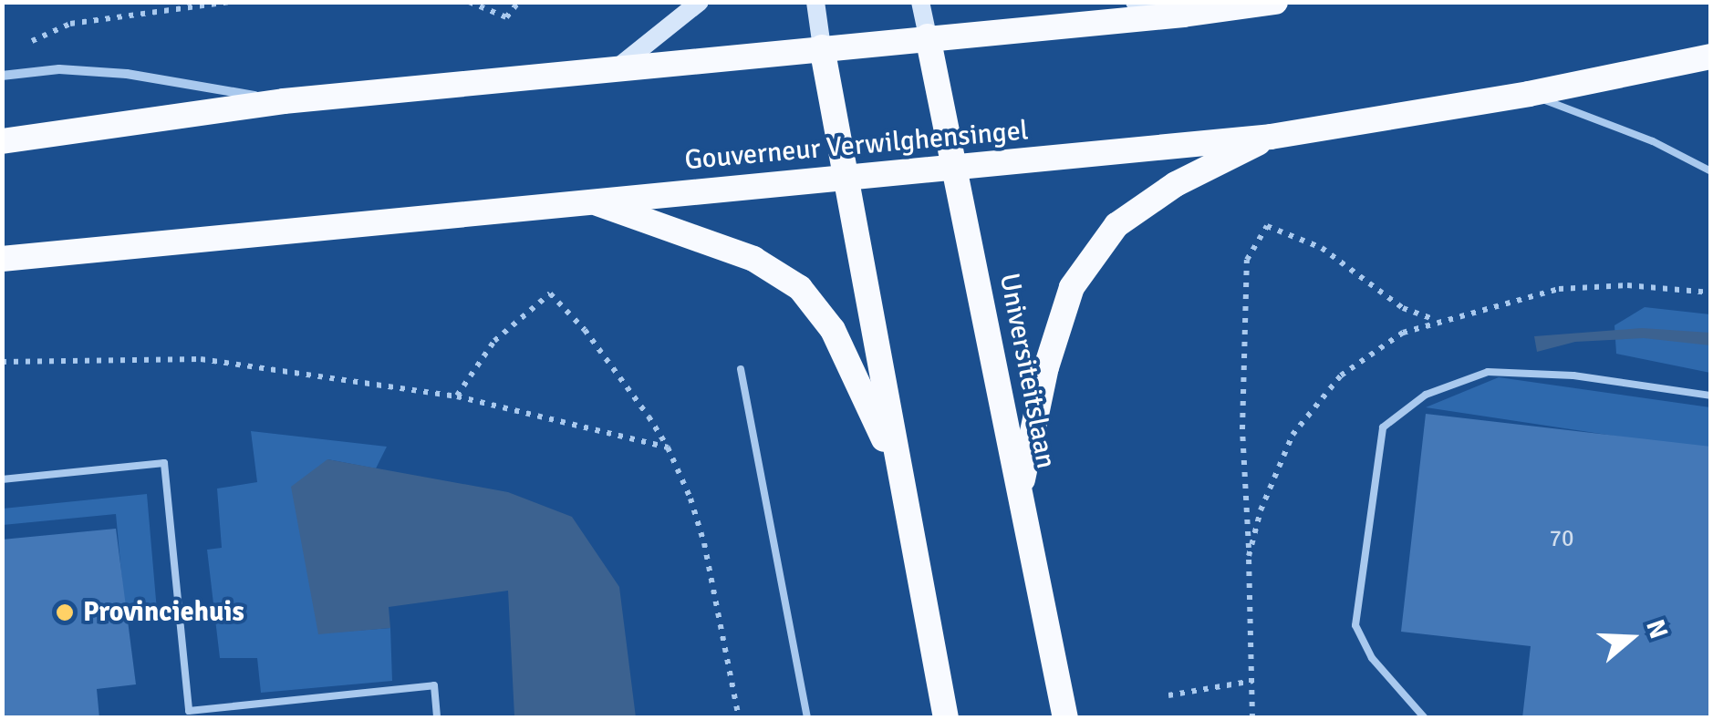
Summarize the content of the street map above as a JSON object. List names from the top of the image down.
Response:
{
  "streets": {
    "highway": ["Gouverneur Verwilghensingel", "Universiteitslaan"]
  },
  "crossings": [
    ["Gouverneur Verwilghensingel", "Universiteitslaan"]
  ],
  "places": ["Provinciehuis"],
  "house_numbers": ["70"],
  "north": "right"
}
